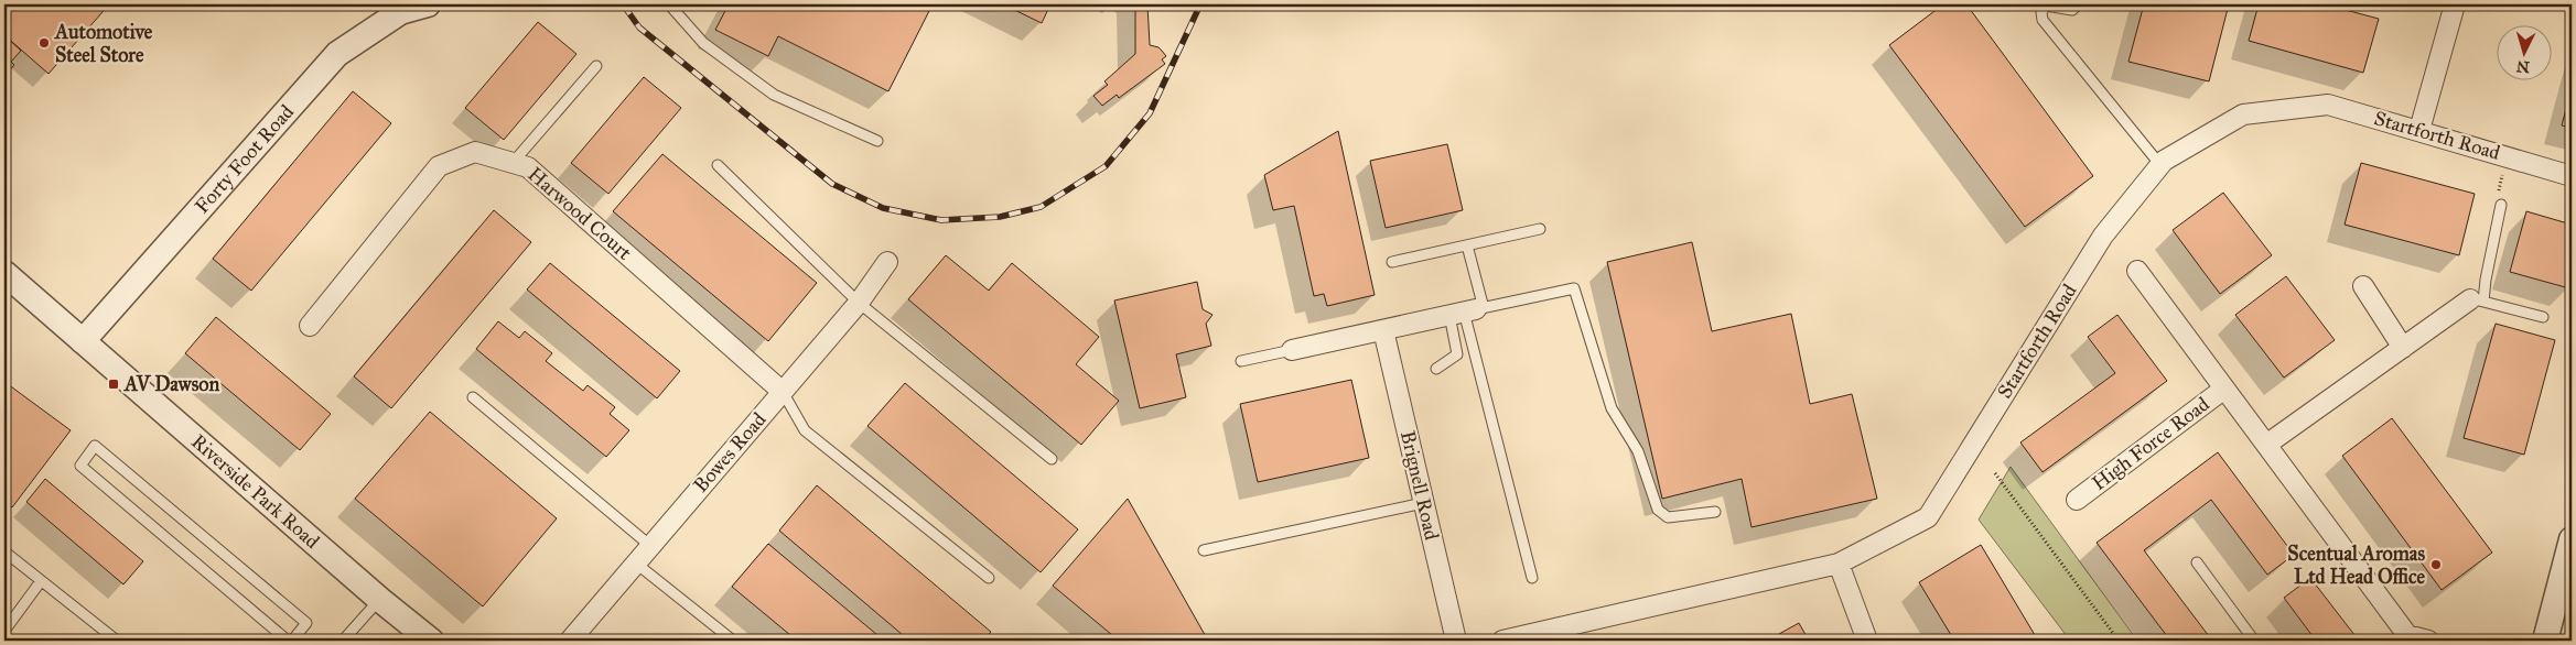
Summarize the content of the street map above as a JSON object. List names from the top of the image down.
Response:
{
  "streets": {
    "street": [
      "Startforth Road",
      "Forty Foot Road",
      "Harwood Court",
      "High Force Road",
      "Bowes Road",
      "Brignell Road",
      "Riverside Park Road"
    ]
  },
  "crossings": [
    ["Forty Foot Road", "Riverside Park Road"],
    ["Harwood Court", "Bowes Road"]
  ],
  "places": {
    "other": ["Automotive Steel Store", "Scentual Aromas Ltd Head Office"],
    "transit": ["AV Dawson"]
  },
  "north": "bottom"
}
